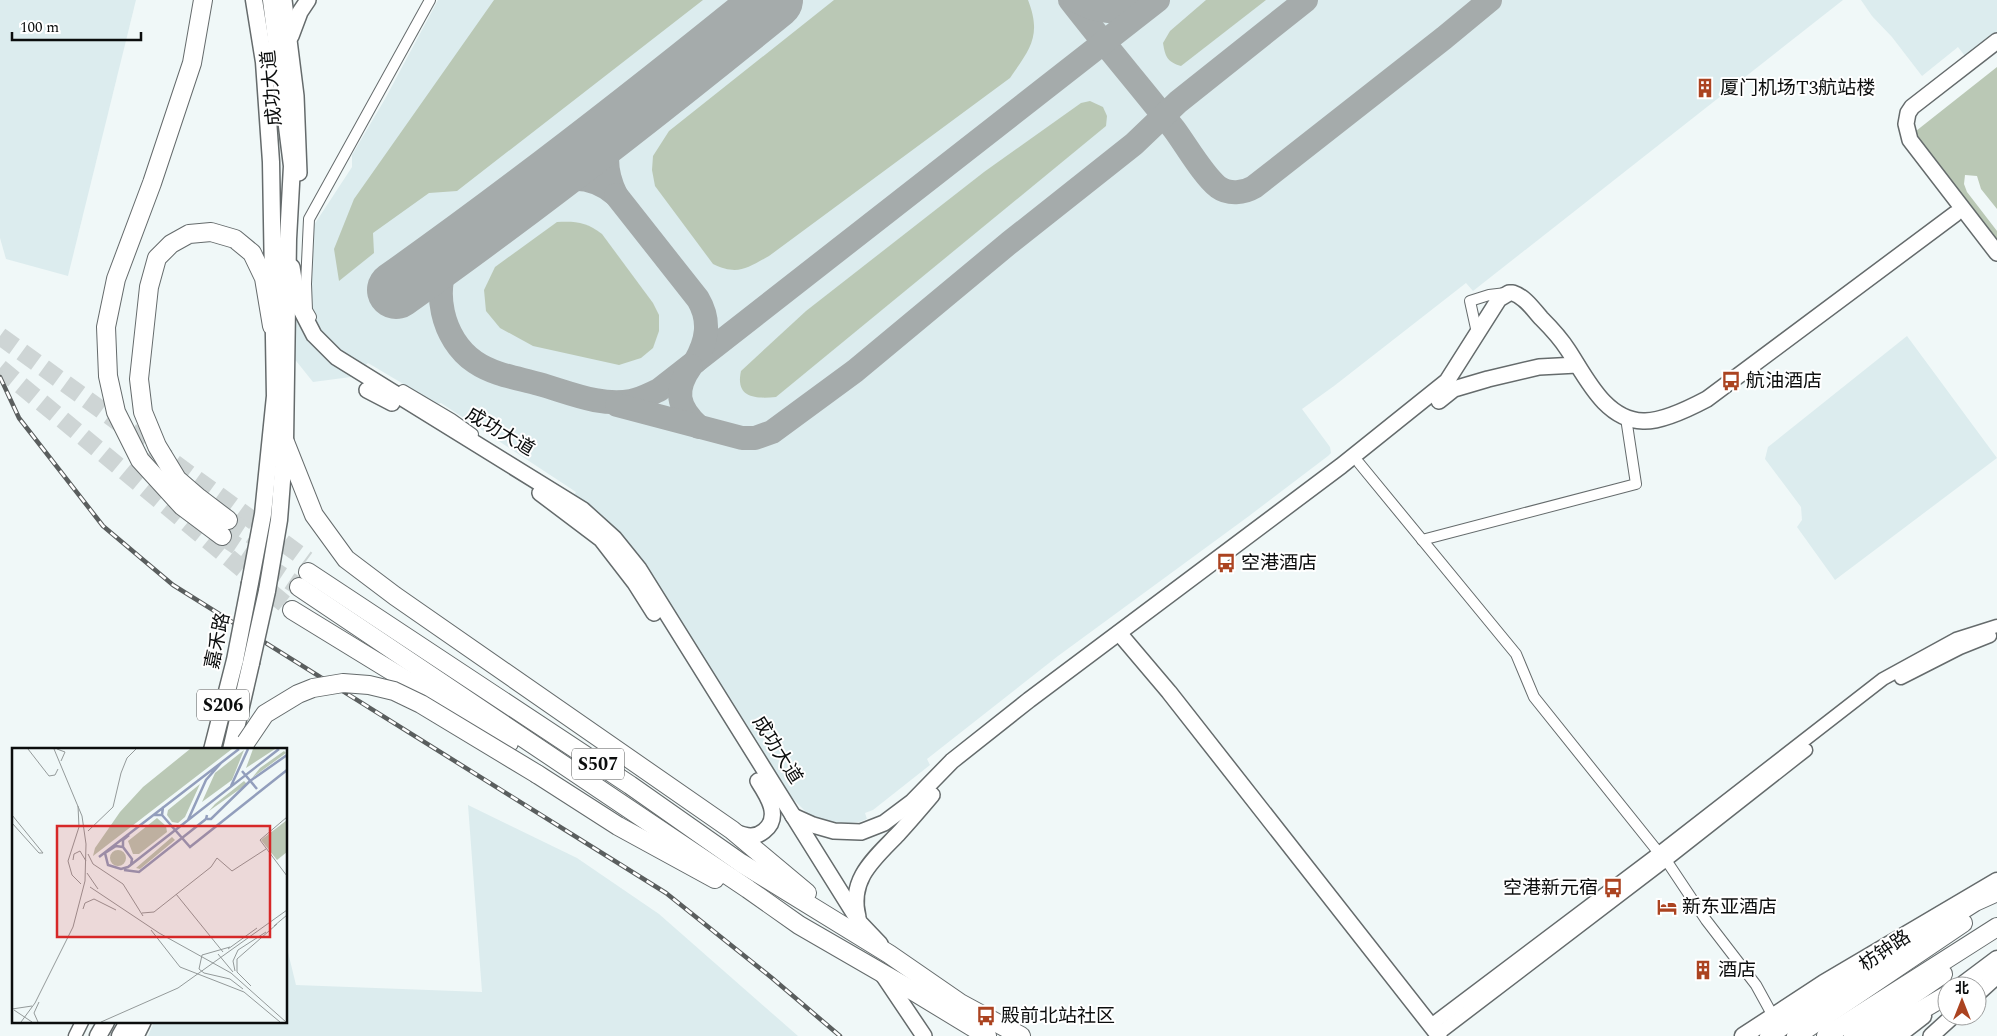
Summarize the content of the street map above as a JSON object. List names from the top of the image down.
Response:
{
  "streets": {
    "highway": ["S507", "枋钟路"],
    "main road": ["成功大道", "嘉禾路", "S206"]
  },
  "crossings": [
    ["成功大道", "嘉禾路"],
    ["成功大道", "S507"]
  ],
  "places": {
    "building": ["厦门机场T3航站楼", "酒店"],
    "bus stop": [
      "航油酒店",
      "空港酒店",
      "空港新元宿",
      "殿前北站社区"
    ],
    "hotel": ["新东亚酒店"]
  },
  "scale_bar": "100 m",
  "north": "top"
}
